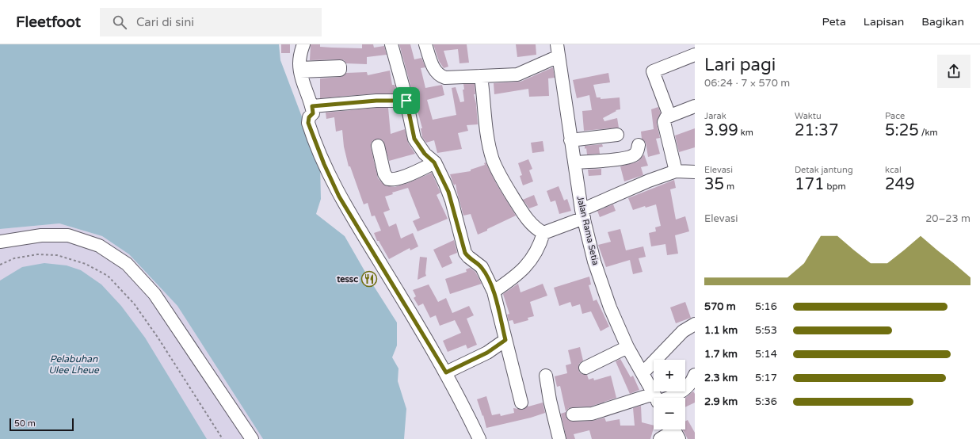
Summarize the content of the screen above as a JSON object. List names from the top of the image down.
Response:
{
  "streets": {
    "street": ["Jalan Rama Setia"]
  },
  "water": ["Pelabuhan Ulee Lheue"],
  "places": {
    "restaurant": ["tessc"]
  },
  "scale_bar": "50 m",
  "page": {
    "header": "Fleetfoot",
    "search": "Cari di sini",
    "nav": ["Peta", "Lapisan", "Bagikan"],
    "heading": ["Lari pagi", "06:24 · 7 × 570 m"],
    "stats": [
      ["Jarak", "3.99 km"],
      ["Waktu", "21:37"],
      ["Pace", "5:25 /km"],
      ["Elevasi", "35 m"],
      ["Detak jantung", "171 bpm"],
      ["kcal", "249"]
    ],
    "chart": ["Elevasi", "20–23 m"],
    "list": [
      {
        "name": "570 m",
        "note": "5:16"
      },
      {
        "name": "1.1 km",
        "note": "5:53"
      },
      {
        "name": "1.7 km",
        "note": "5:14"
      },
      {
        "name": "2.3 km",
        "note": "5:17"
      },
      {
        "name": "2.9 km",
        "note": "5:36"
      }
    ],
    "map_buttons": ["+", "−"],
    "scale": "50 m"
  }
}
